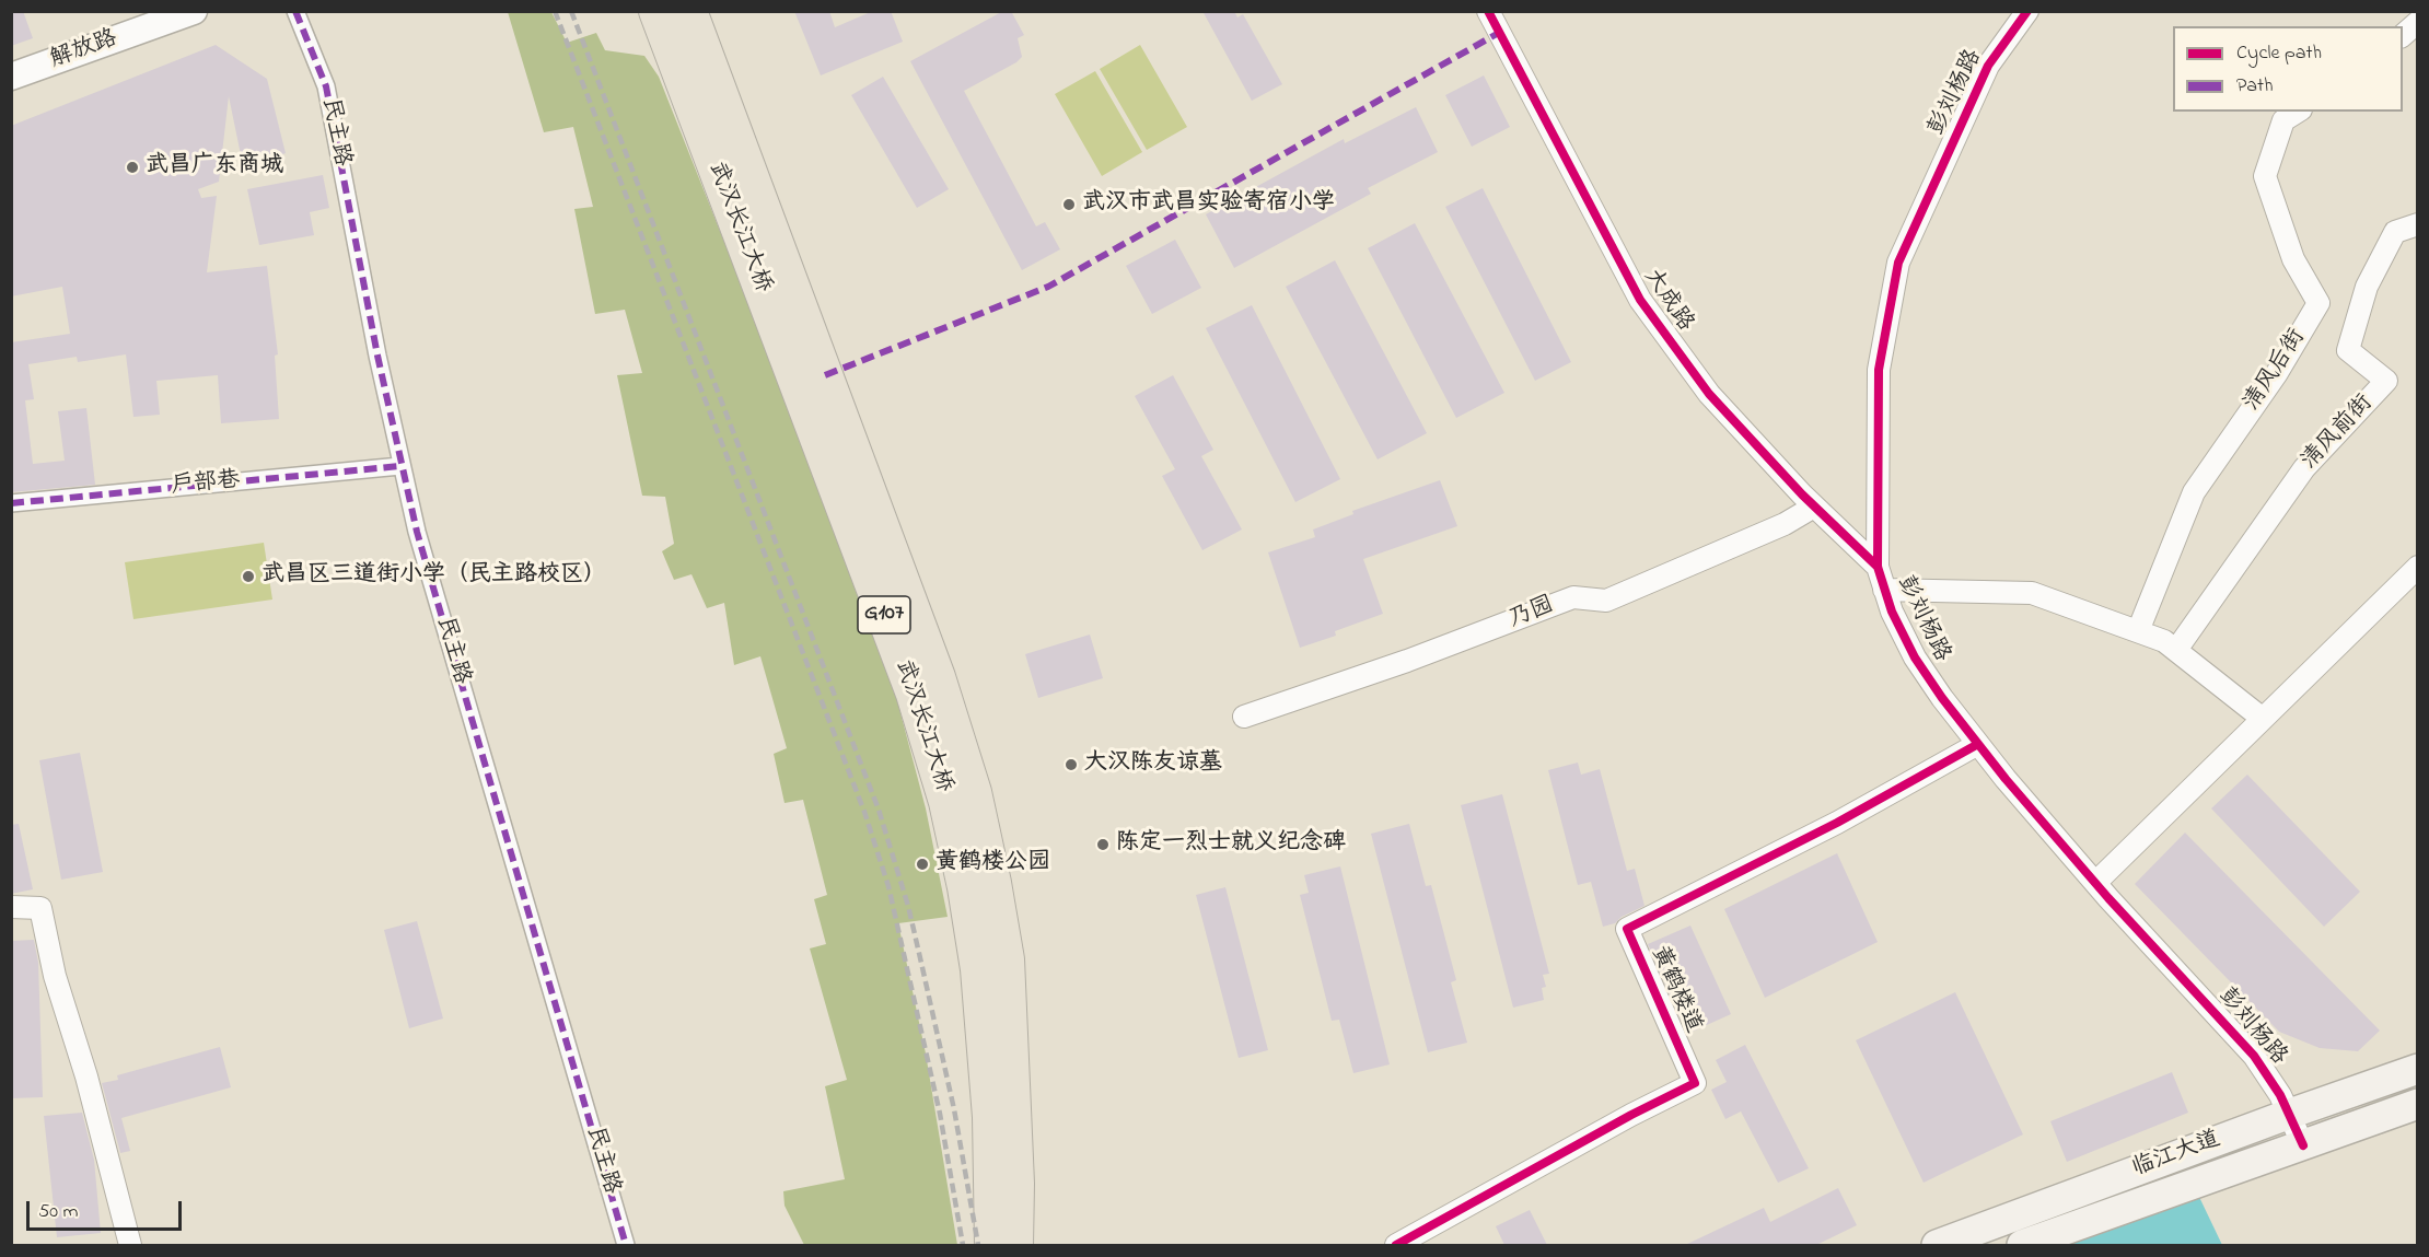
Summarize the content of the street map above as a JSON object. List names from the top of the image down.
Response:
{
  "streets": {
    "highway": ["武汉长江大桥", "G107"],
    "main road": ["临江大道"],
    "street": [
      "解放路",
      "彭刘杨路",
      "民主路",
      "大成路",
      "清风后街",
      "清风前街",
      "户部巷",
      "乃园",
      "黄鹤楼道"
    ]
  },
  "crossings": [
    ["彭刘杨路", "大成路"],
    ["彭刘杨路", "黄鹤楼道"],
    ["彭刘杨路", "临江大道"],
    ["民主路", "户部巷"],
    ["大成路", "乃园"]
  ],
  "places": [
    "武昌广东商城",
    "武汉市武昌实验寄宿小学",
    "武昌区三道街小学（民主路校区）",
    "大汉陈友谅墓",
    "陈定一烈士就义纪念碑",
    "黄鹤楼公园"
  ],
  "legend": ["Cycle path", "Path"],
  "scale_bar": "50 m"
}
